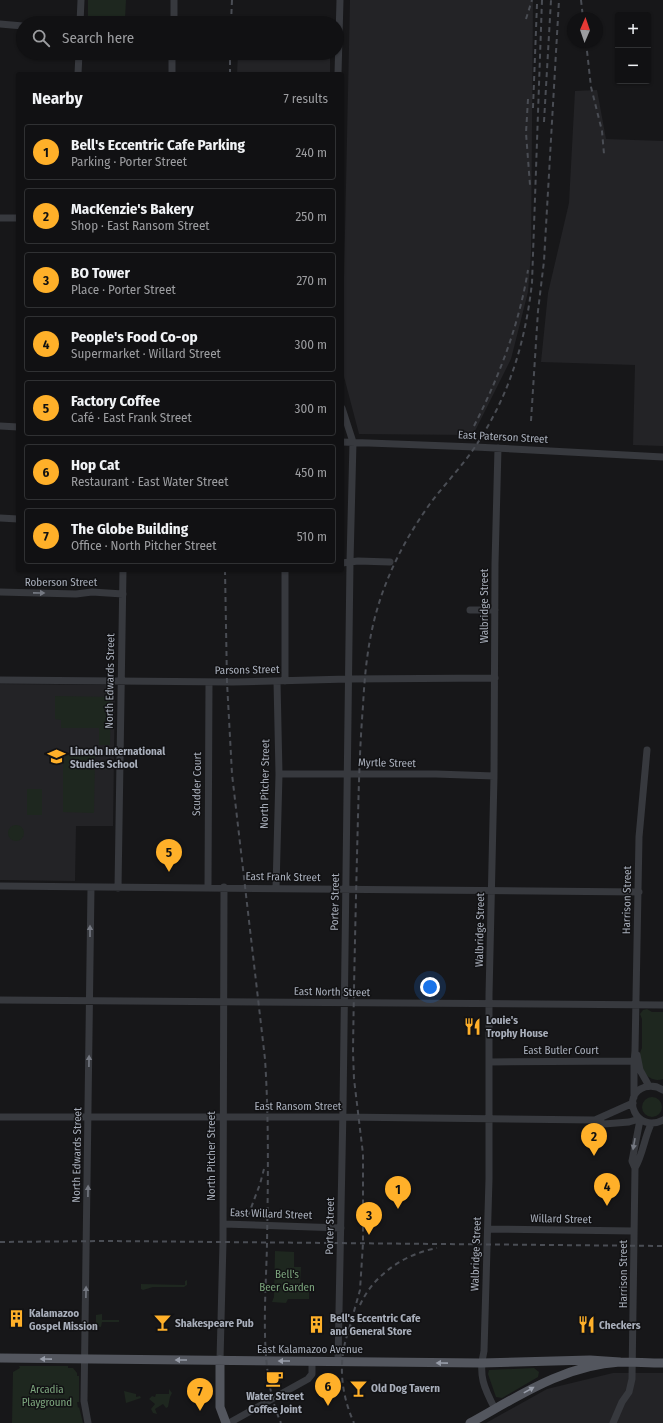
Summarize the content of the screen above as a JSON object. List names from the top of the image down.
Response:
{
  "streets": {
    "main road": ["North Pitcher Street", "East Kalamazoo Avenue"],
    "street": [
      "East Paterson Street",
      "Roberson Street",
      "Walbridge Street",
      "Parsons Street",
      "North Edwards Street",
      "Myrtle Street",
      "Scudder Court",
      "East Frank Street",
      "Harrison Street",
      "Porter Street",
      "East North Street",
      "East Butler Court",
      "East Ransom Street",
      "East Willard Street",
      "Willard Street"
    ]
  },
  "crossings": [
    ["East Paterson Street", "Walbridge Street"],
    ["East Paterson Street", "Porter Street"],
    ["Roberson Street", "North Edwards Street"],
    ["Walbridge Street", "Parsons Street"],
    ["Walbridge Street", "Myrtle Street"],
    ["Walbridge Street", "East Frank Street"],
    ["Walbridge Street", "East North Street"],
    ["Walbridge Street", "East Butler Court"],
    ["Walbridge Street", "East Ransom Street"],
    ["Walbridge Street", "Willard Street"],
    ["Walbridge Street", "East Kalamazoo Avenue"],
    ["Parsons Street", "North Edwards Street"],
    ["Parsons Street", "Scudder Court"],
    ["Parsons Street", "North Pitcher Street"],
    ["Parsons Street", "Porter Street"],
    ["North Edwards Street", "East Frank Street"],
    ["North Edwards Street", "East North Street"],
    ["North Edwards Street", "East Ransom Street"],
    ["North Edwards Street", "East Kalamazoo Avenue"],
    ["Myrtle Street", "North Pitcher Street"],
    ["Myrtle Street", "Porter Street"],
    ["Scudder Court", "East Frank Street"],
    ["North Pitcher Street", "East Frank Street"],
    ["North Pitcher Street", "East North Street"],
    ["North Pitcher Street", "East Ransom Street"],
    ["North Pitcher Street", "East Willard Street"],
    ["North Pitcher Street", "East Kalamazoo Avenue"],
    ["East Frank Street", "Harrison Street"],
    ["East Frank Street", "Porter Street"],
    ["Harrison Street", "East North Street"],
    ["Harrison Street", "East Butler Court"],
    ["Harrison Street", "East Ransom Street"],
    ["Harrison Street", "Willard Street"],
    ["Porter Street", "East North Street"],
    ["Porter Street", "East Ransom Street"],
    ["Porter Street", "East Willard Street"],
    ["Porter Street", "East Kalamazoo Avenue"]
  ],
  "one_way": ["Roberson Street", "North Edwards Street", "East Kalamazoo Avenue"],
  "parks": ["Bell's Beer Garden", "Arcadia Playground"],
  "places": {
    "school or university": ["Lincoln International Studies School"],
    "restaurant": ["Louie's Trophy House", "Checkers"],
    "building": ["Kalamazoo Gospel Mission", "Bell's Eccentric Cafe and General Store"],
    "bar": ["Shakespeare Pub", "Old Dog Tavern"],
    "cafe": ["Water Street Coffee Joint"]
  },
  "north": "top",
  "page": {
    "map_buttons": ["+", "−"],
    "search": "Search here",
    "heading": ["Nearby", "7 results"],
    "list": [
      {
        "mark": "1",
        "name": "Bell's Eccentric Cafe Parking",
        "note": "Parking · Porter Street",
        "value": "240 m"
      },
      {
        "mark": "2",
        "name": "MacKenzie's Bakery",
        "note": "Shop · East Ransom Street",
        "value": "250 m"
      },
      {
        "mark": "3",
        "name": "BO Tower",
        "note": "Place · Porter Street",
        "value": "270 m"
      },
      {
        "mark": "4",
        "name": "People's Food Co-op",
        "note": "Supermarket · Willard Street",
        "value": "300 m"
      },
      {
        "mark": "5",
        "name": "Factory Coffee",
        "note": "Café · East Frank Street",
        "value": "300 m"
      },
      {
        "mark": "6",
        "name": "Hop Cat",
        "note": "Restaurant · East Water Street",
        "value": "450 m"
      },
      {
        "mark": "7",
        "name": "The Globe Building",
        "note": "Office · North Pitcher Street",
        "value": "510 m"
      }
    ],
    "pins": [
      "5",
      "2",
      "4",
      "1",
      "3",
      "6",
      "7"
    ]
  }
}
